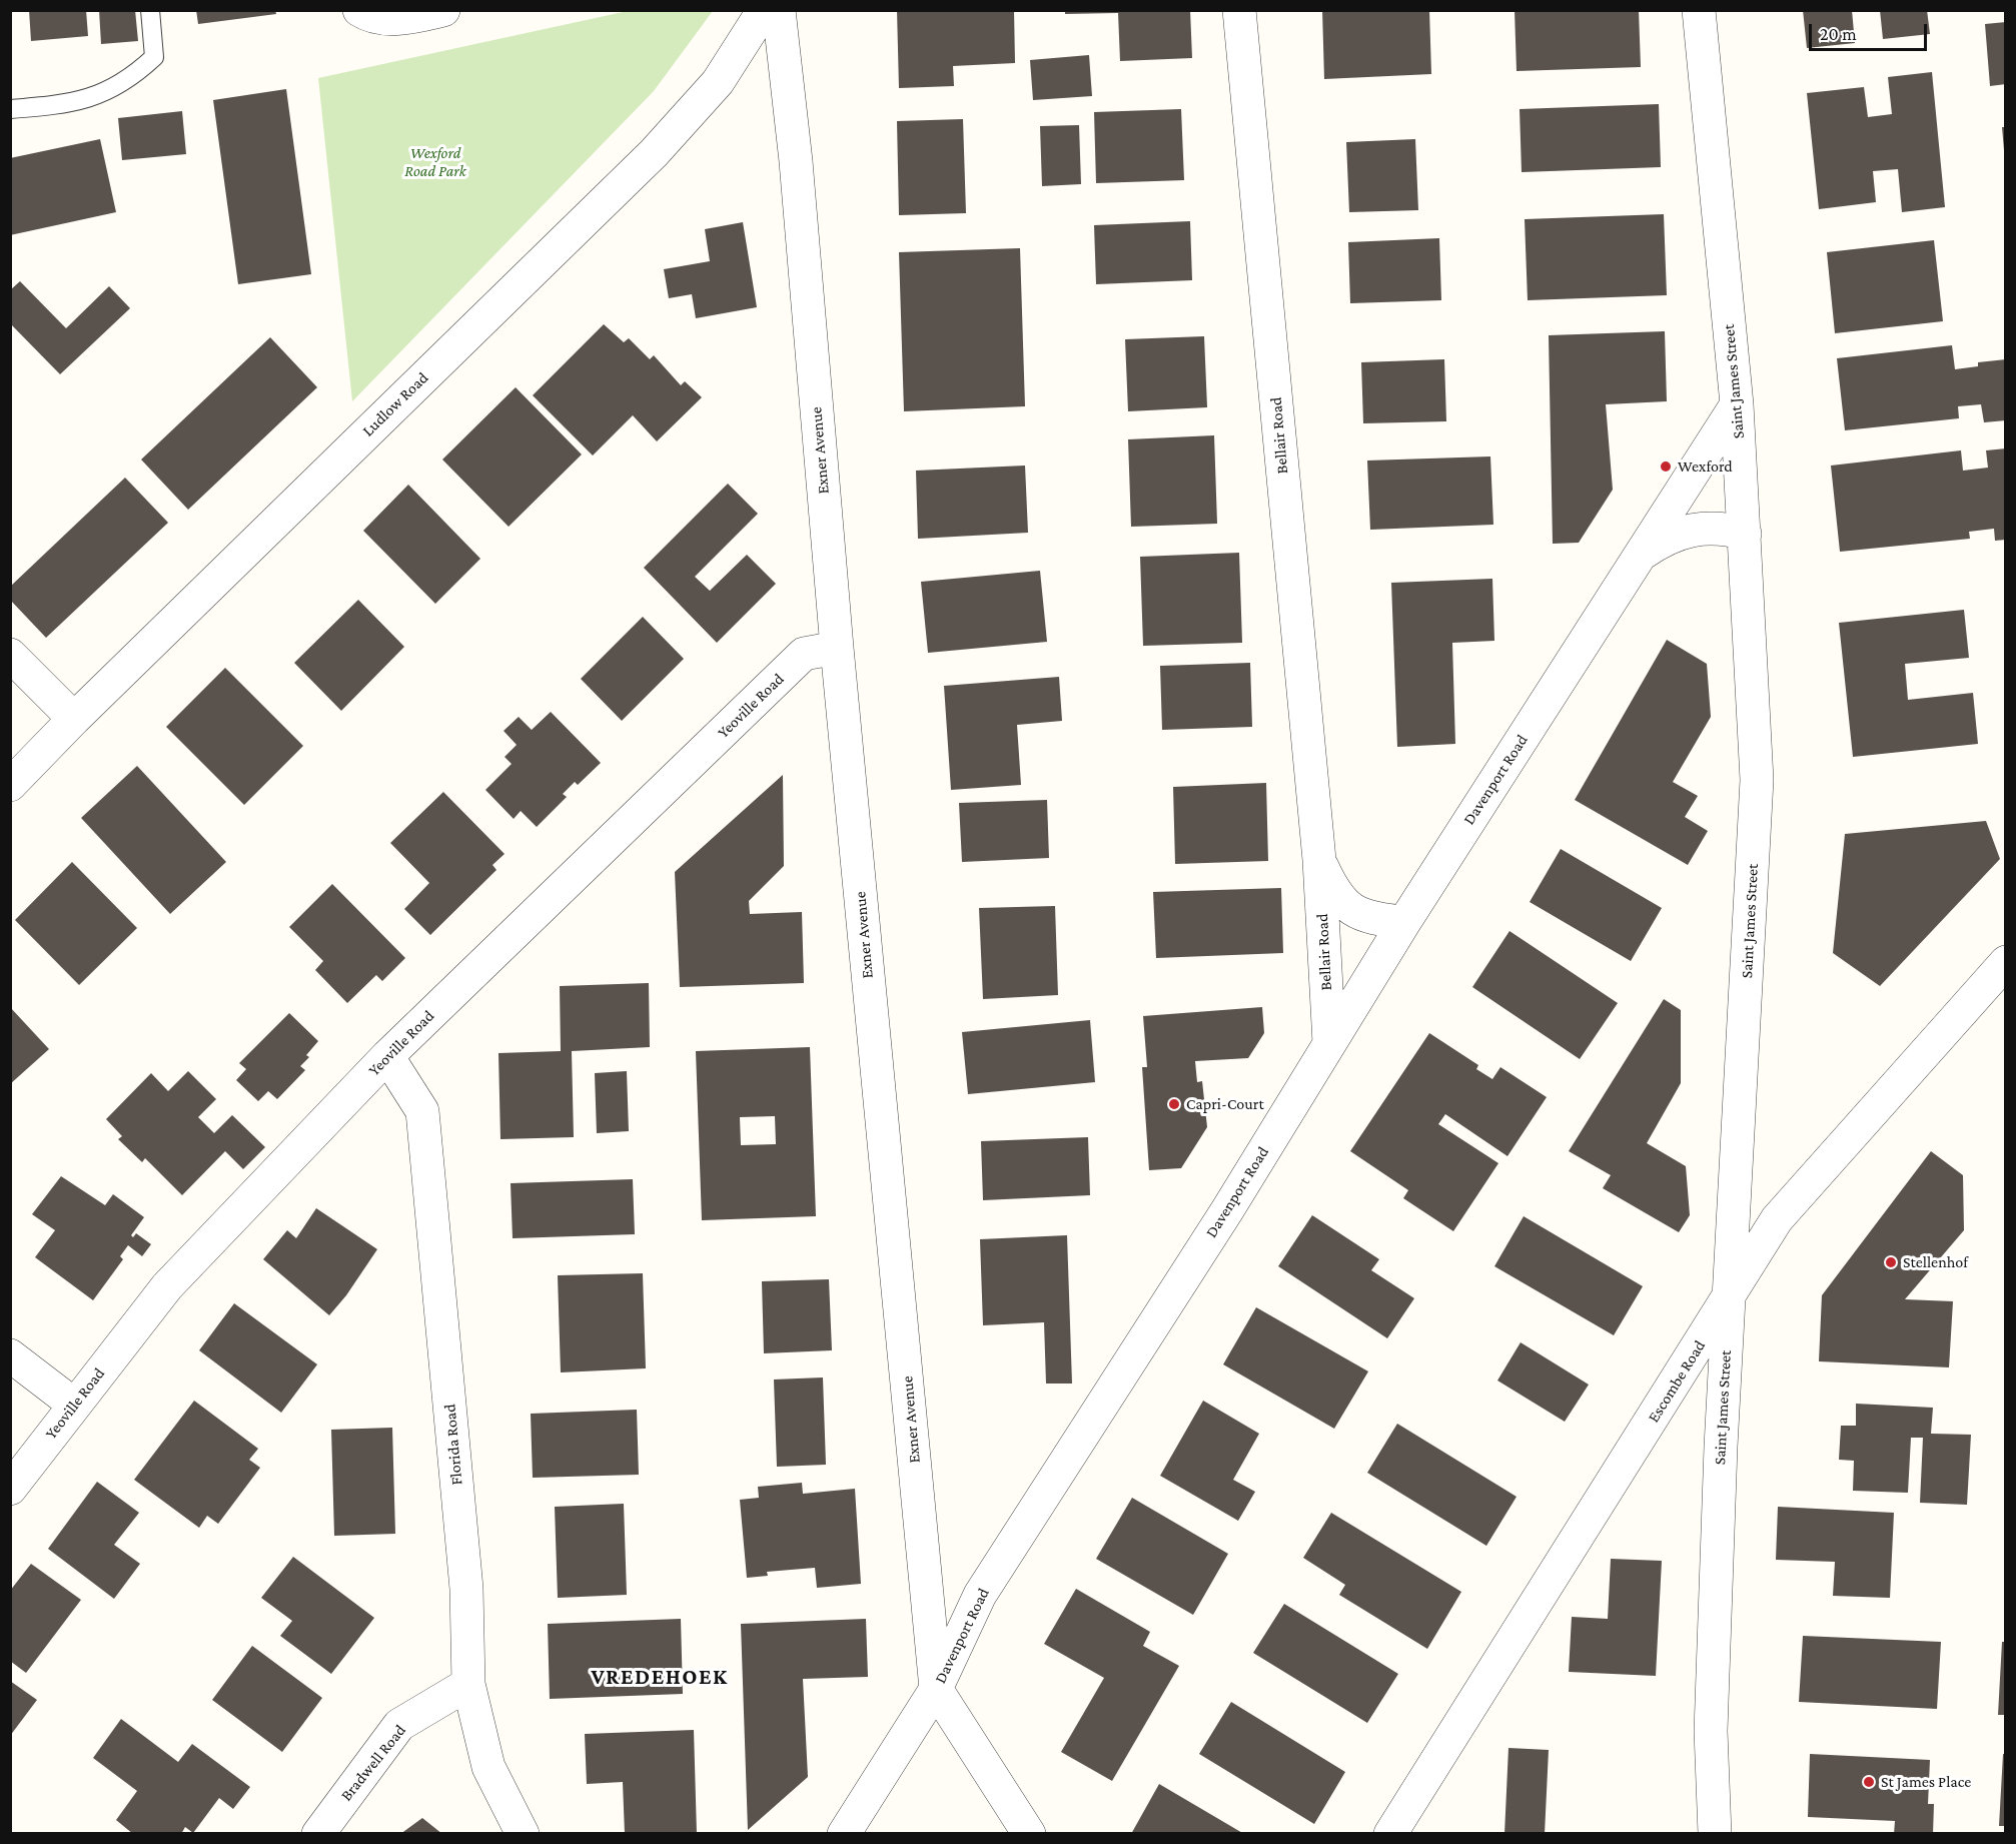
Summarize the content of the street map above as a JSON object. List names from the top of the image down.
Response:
{
  "streets": {
    "street": [
      "Saint James Street",
      "Ludlow Road",
      "Bellair Road",
      "Exner Avenue",
      "Yeoville Road",
      "Davenport Road",
      "Escombe Road",
      "Florida Road",
      "Bradwell Road"
    ]
  },
  "crossings": [
    ["Saint James Street", "Davenport Road"],
    ["Saint James Street", "Escombe Road"],
    ["Bellair Road", "Davenport Road"],
    ["Exner Avenue", "Yeoville Road"],
    ["Exner Avenue", "Davenport Road"],
    ["Yeoville Road", "Florida Road"],
    ["Florida Road", "Bradwell Road"]
  ],
  "districts": ["VREDEHOEK"],
  "parks": ["Wexford Road Park"],
  "places": [
    "Wexford",
    "Capri-Court",
    "Stellenhof",
    "St James Place"
  ],
  "scale_bar": "20 m"
}
